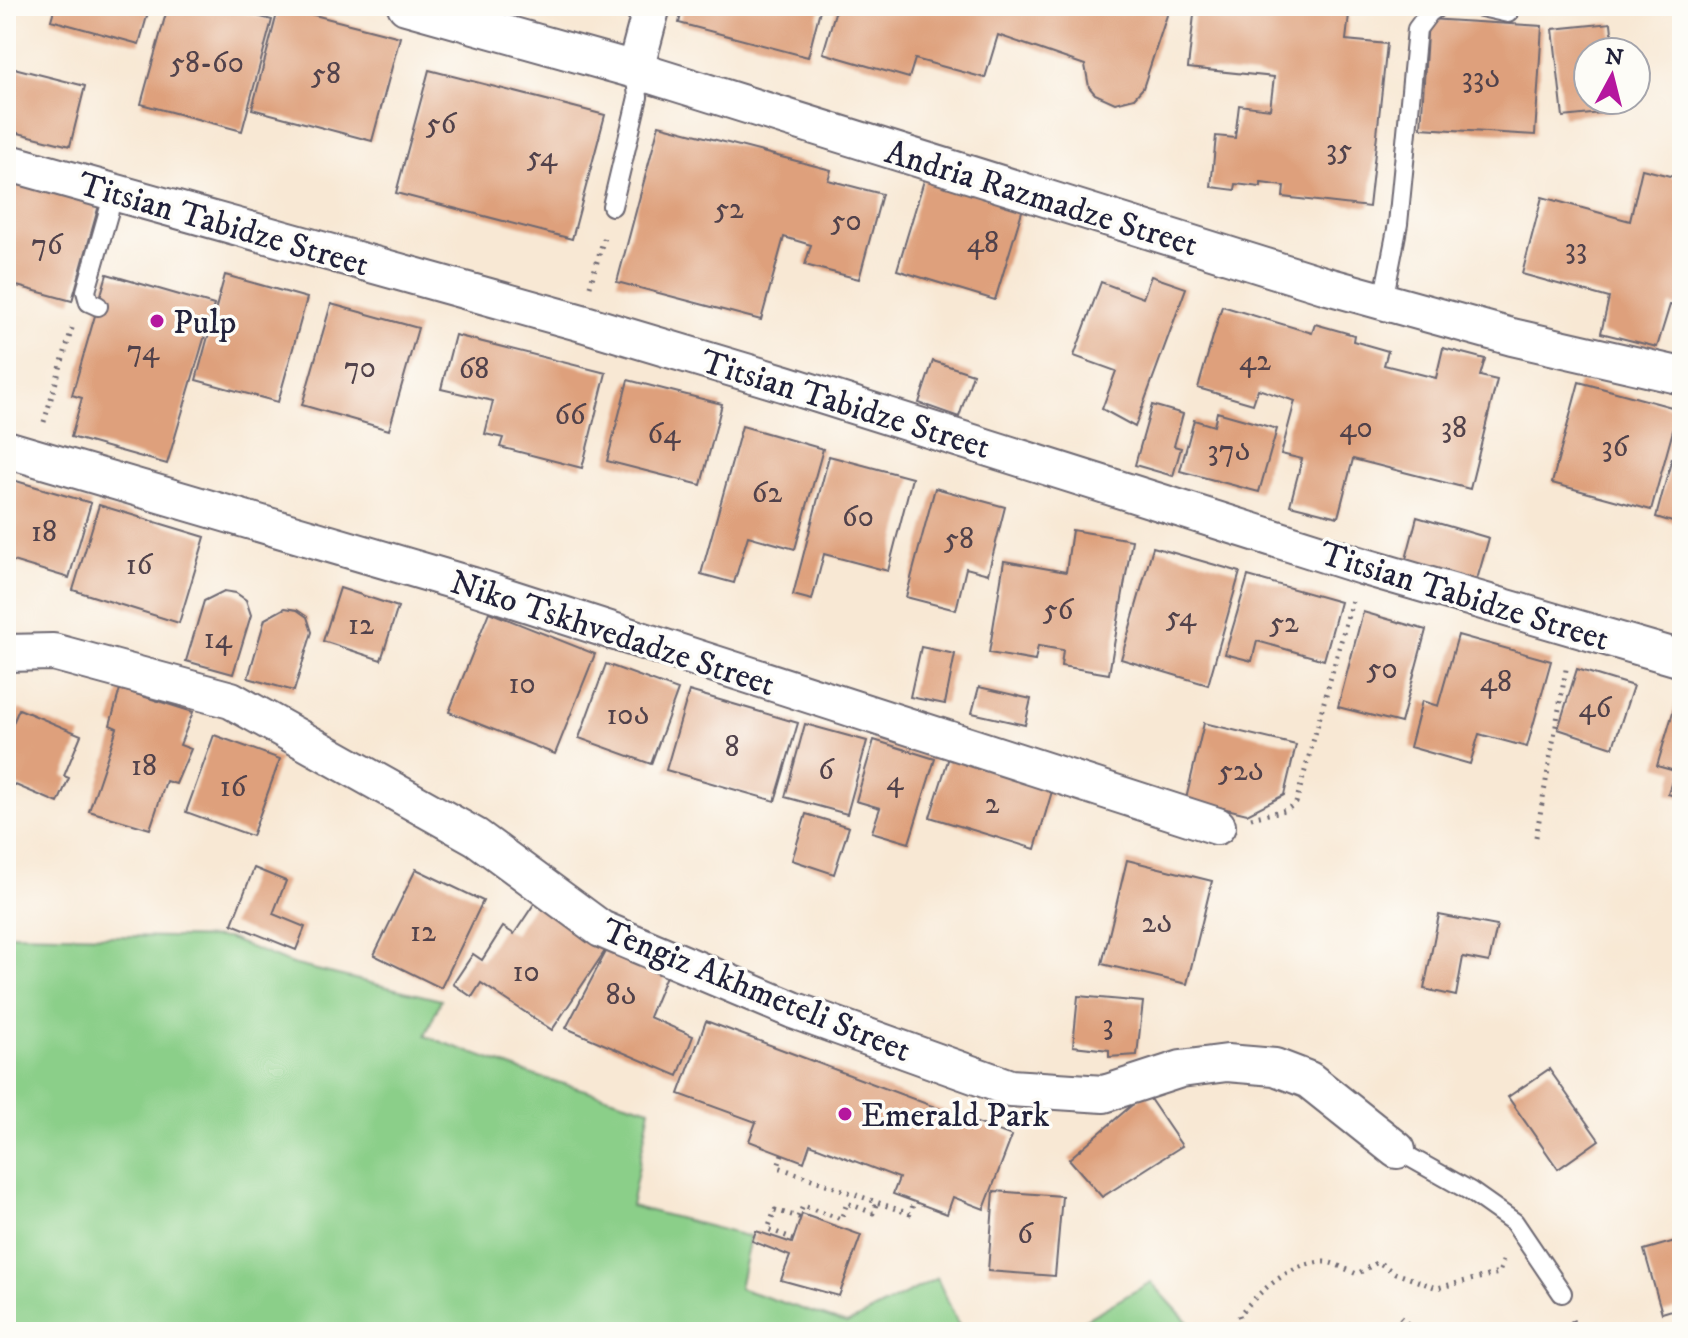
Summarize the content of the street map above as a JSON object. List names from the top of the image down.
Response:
{
  "streets": {
    "street": [
      "Andria Razmadze Street",
      "Titsian Tabidze Street",
      "Niko Tskhvedadze Street",
      "Tengiz Akhmeteli Street"
    ]
  },
  "places": ["Pulp", "Emerald Park"],
  "house_numbers": [
    "58-60",
    "58",
    "33ა",
    "56",
    "35",
    "54",
    "52",
    "50",
    "48",
    "76",
    "33",
    "74",
    "42",
    "70",
    "68",
    "66",
    "40",
    "38",
    "64",
    "36",
    "37ა",
    "62",
    "60",
    "18",
    "58",
    "16",
    "56",
    "54",
    "52",
    "12",
    "14",
    "50",
    "48",
    "10",
    "46",
    "10ა",
    "8",
    "18",
    "6",
    "52ა",
    "4",
    "16",
    "2",
    "2ა",
    "12",
    "10",
    "8ა",
    "3",
    "6"
  ],
  "north": "top"
}
